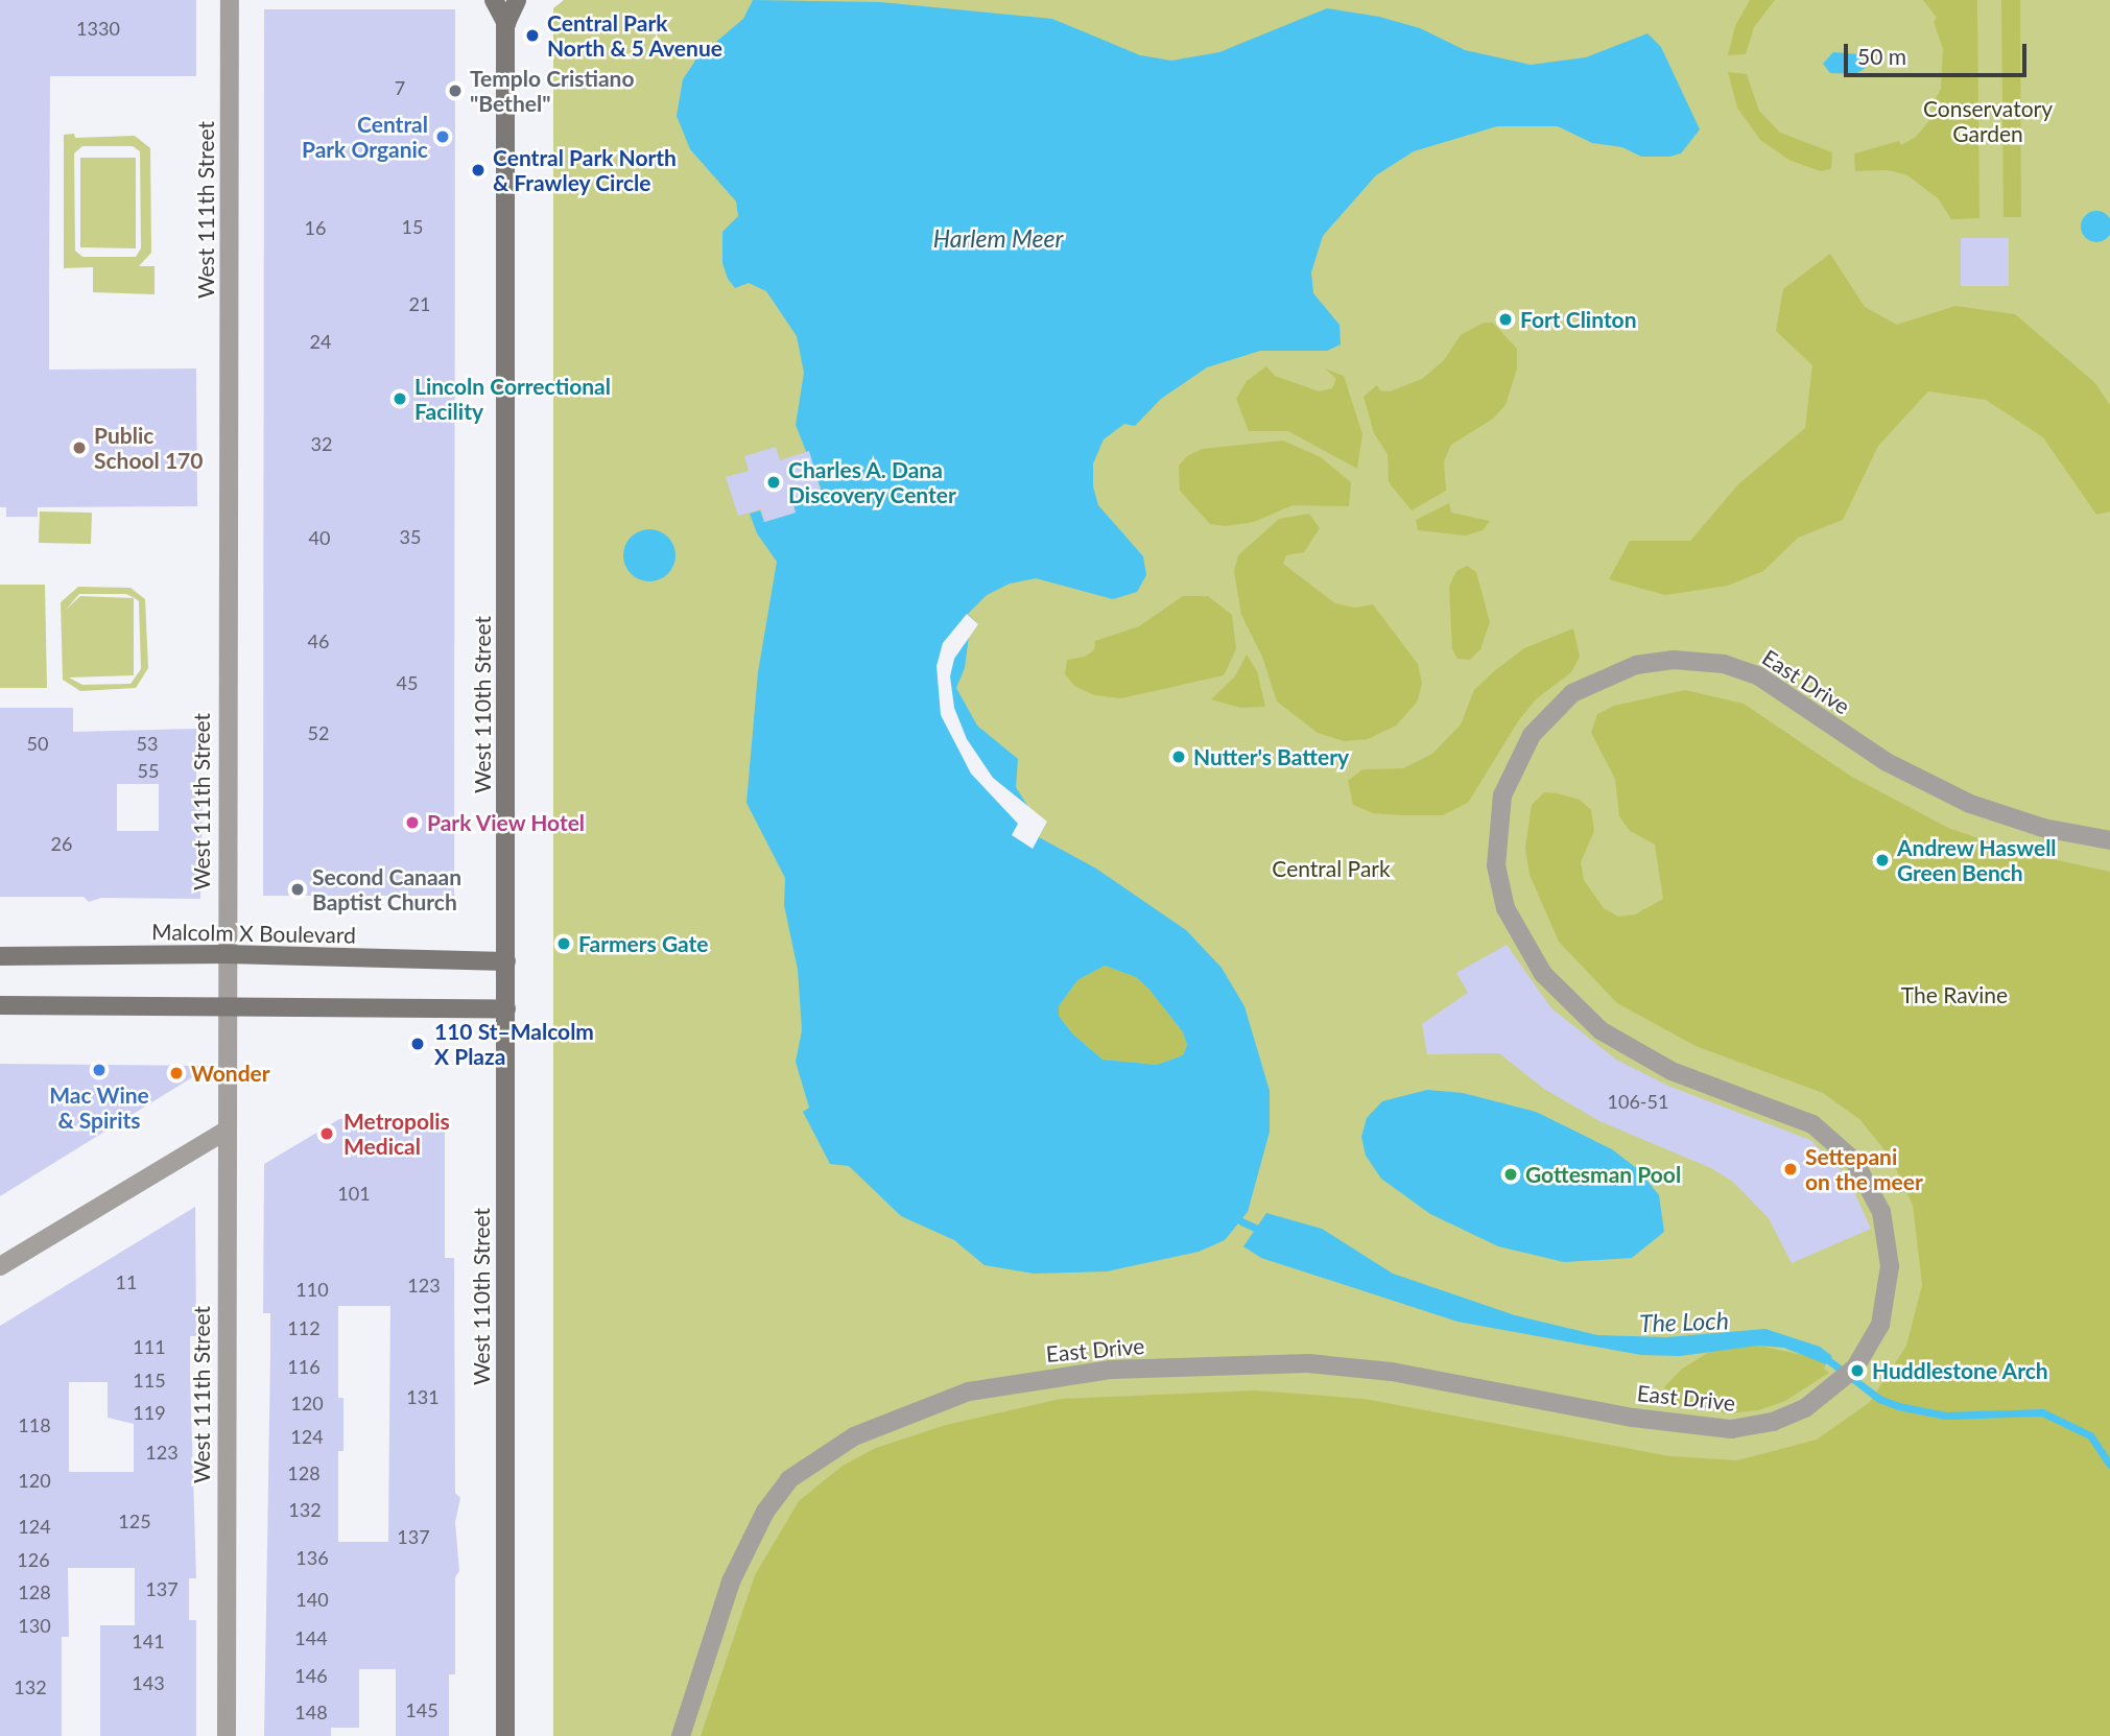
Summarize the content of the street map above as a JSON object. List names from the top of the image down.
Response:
{
  "streets": {
    "main road": ["West 110th Street", "Malcolm X Boulevard"],
    "street": ["West 111th Street", "East Drive"]
  },
  "crossings": [
    ["West 111th Street", "Malcolm X Boulevard"],
    ["West 110th Street", "Malcolm X Boulevard"]
  ],
  "water": ["Harlem Meer", "The Loch"],
  "parks": ["Conservatory Garden", "Central Park", "The Ravine"],
  "places": [
    "Central Park North & 5 Avenue",
    "Templo Cristiano \"Bethel\"",
    "Central Park Organic",
    "Central Park North & Frawley Circle",
    "Fort Clinton",
    "Lincoln Correctional Facility",
    "Public School 170",
    "Charles A. Dana Discovery Center",
    "Nutter's Battery",
    "Park View Hotel",
    "Andrew Haswell Green Bench",
    "Second Canaan Baptist Church",
    "Farmers Gate",
    "110 St–Malcolm X Plaza",
    "Mac Wine & Spirits",
    "Wonder",
    "Metropolis Medical",
    "Settepani on the meer",
    "Gottesman Pool",
    "Huddlestone Arch"
  ],
  "house_numbers": [
    "1330",
    "7",
    "15",
    "16",
    "21",
    "24",
    "32",
    "35",
    "40",
    "46",
    "45",
    "52",
    "50",
    "53",
    "55",
    "26",
    "106-51",
    "101",
    "11",
    "123",
    "110",
    "112",
    "111",
    "116",
    "115",
    "131",
    "120",
    "119",
    "118",
    "124",
    "123",
    "128",
    "120",
    "132",
    "125",
    "124",
    "137",
    "136",
    "126",
    "137",
    "128",
    "140",
    "130",
    "144",
    "141",
    "146",
    "143",
    "132",
    "145",
    "148"
  ],
  "scale_bar": "50 m"
}
